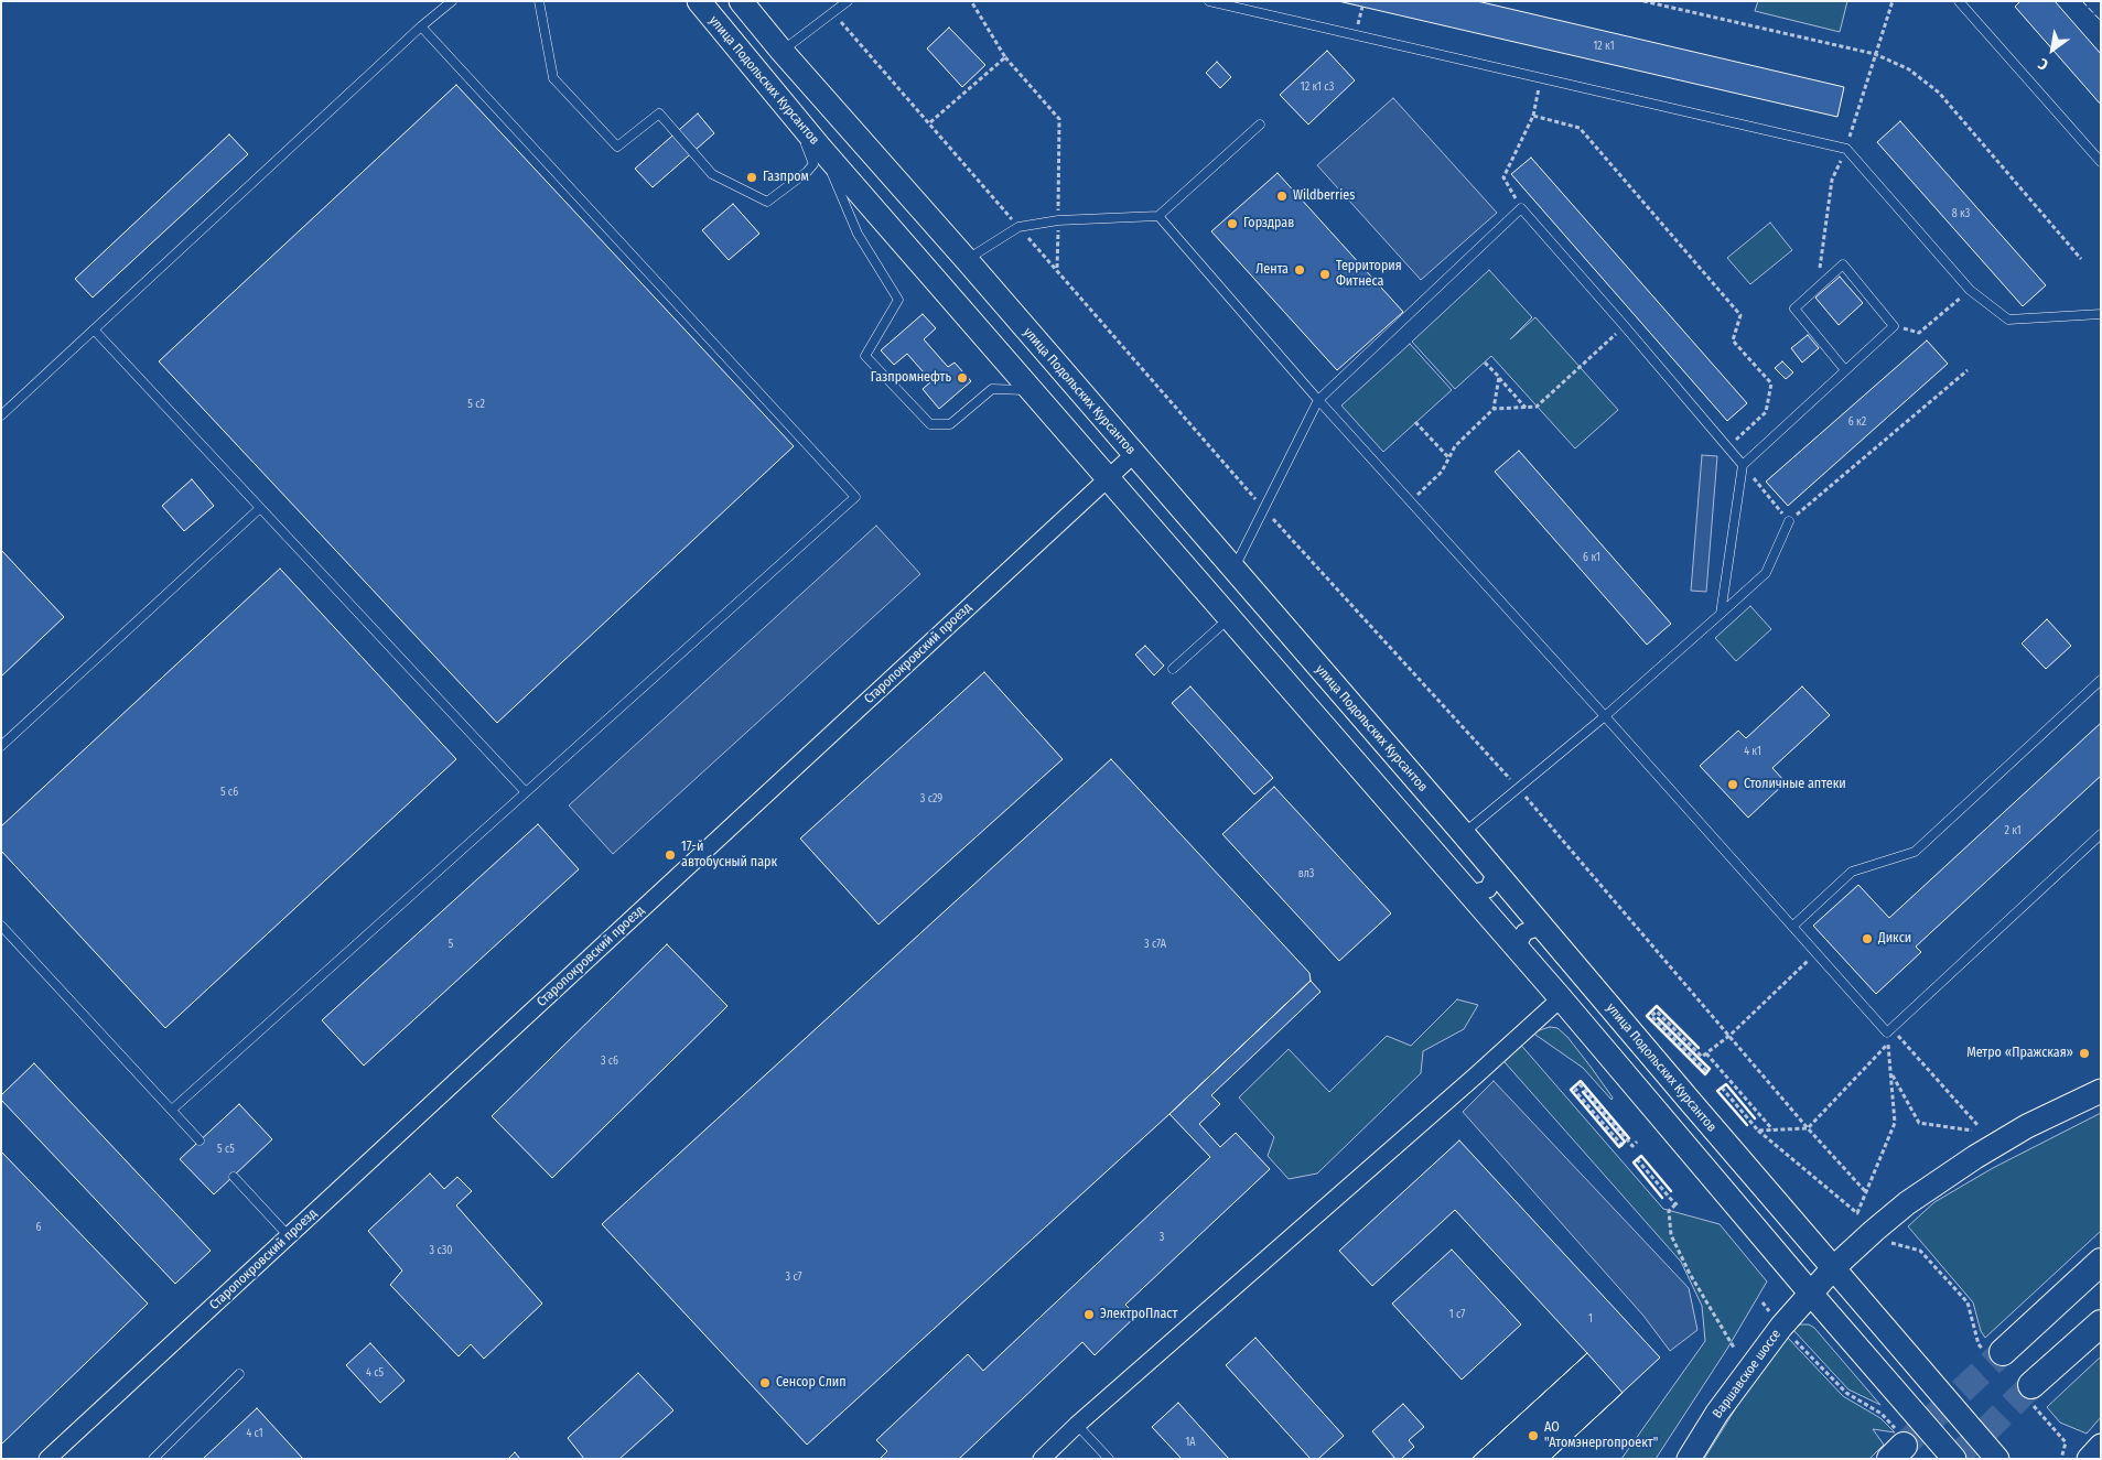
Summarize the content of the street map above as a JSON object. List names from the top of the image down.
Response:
{
  "streets": {
    "main road": ["улица Подольских Курсантов", "Варшавское шоссе"],
    "street": ["Старопокровский проезд"]
  },
  "crossings": [
    ["улица Подольских Курсантов", "Старопокровский проезд"],
    ["улица Подольских Курсантов", "Варшавское шоссе"]
  ],
  "places": [
    "Газпром",
    "Wildberries",
    "Горздрав",
    "Лента",
    "Территория Фитнеса",
    "Газпромнефть",
    "Столичные аптеки",
    "17-й автобусный парк",
    "Дикси",
    "Метро «Пражская»",
    "ЭлектроПласт",
    "Сенсор Слип",
    "АО \"Атомэнергопроект\""
  ],
  "house_numbers": [
    "12 к1",
    "12 к1 с3",
    "8 к3",
    "5 с2",
    "6 к2",
    "6 к1",
    "4 к1",
    "5 с6",
    "3 с29",
    "2 к1",
    "вл3",
    "5",
    "3 с7А",
    "3 с6",
    "5 с5",
    "6",
    "3",
    "3 с30",
    "3 с7",
    "1 с7",
    "1",
    "4 с5",
    "4 с1",
    "1A"
  ],
  "north": "bottom left"
}
